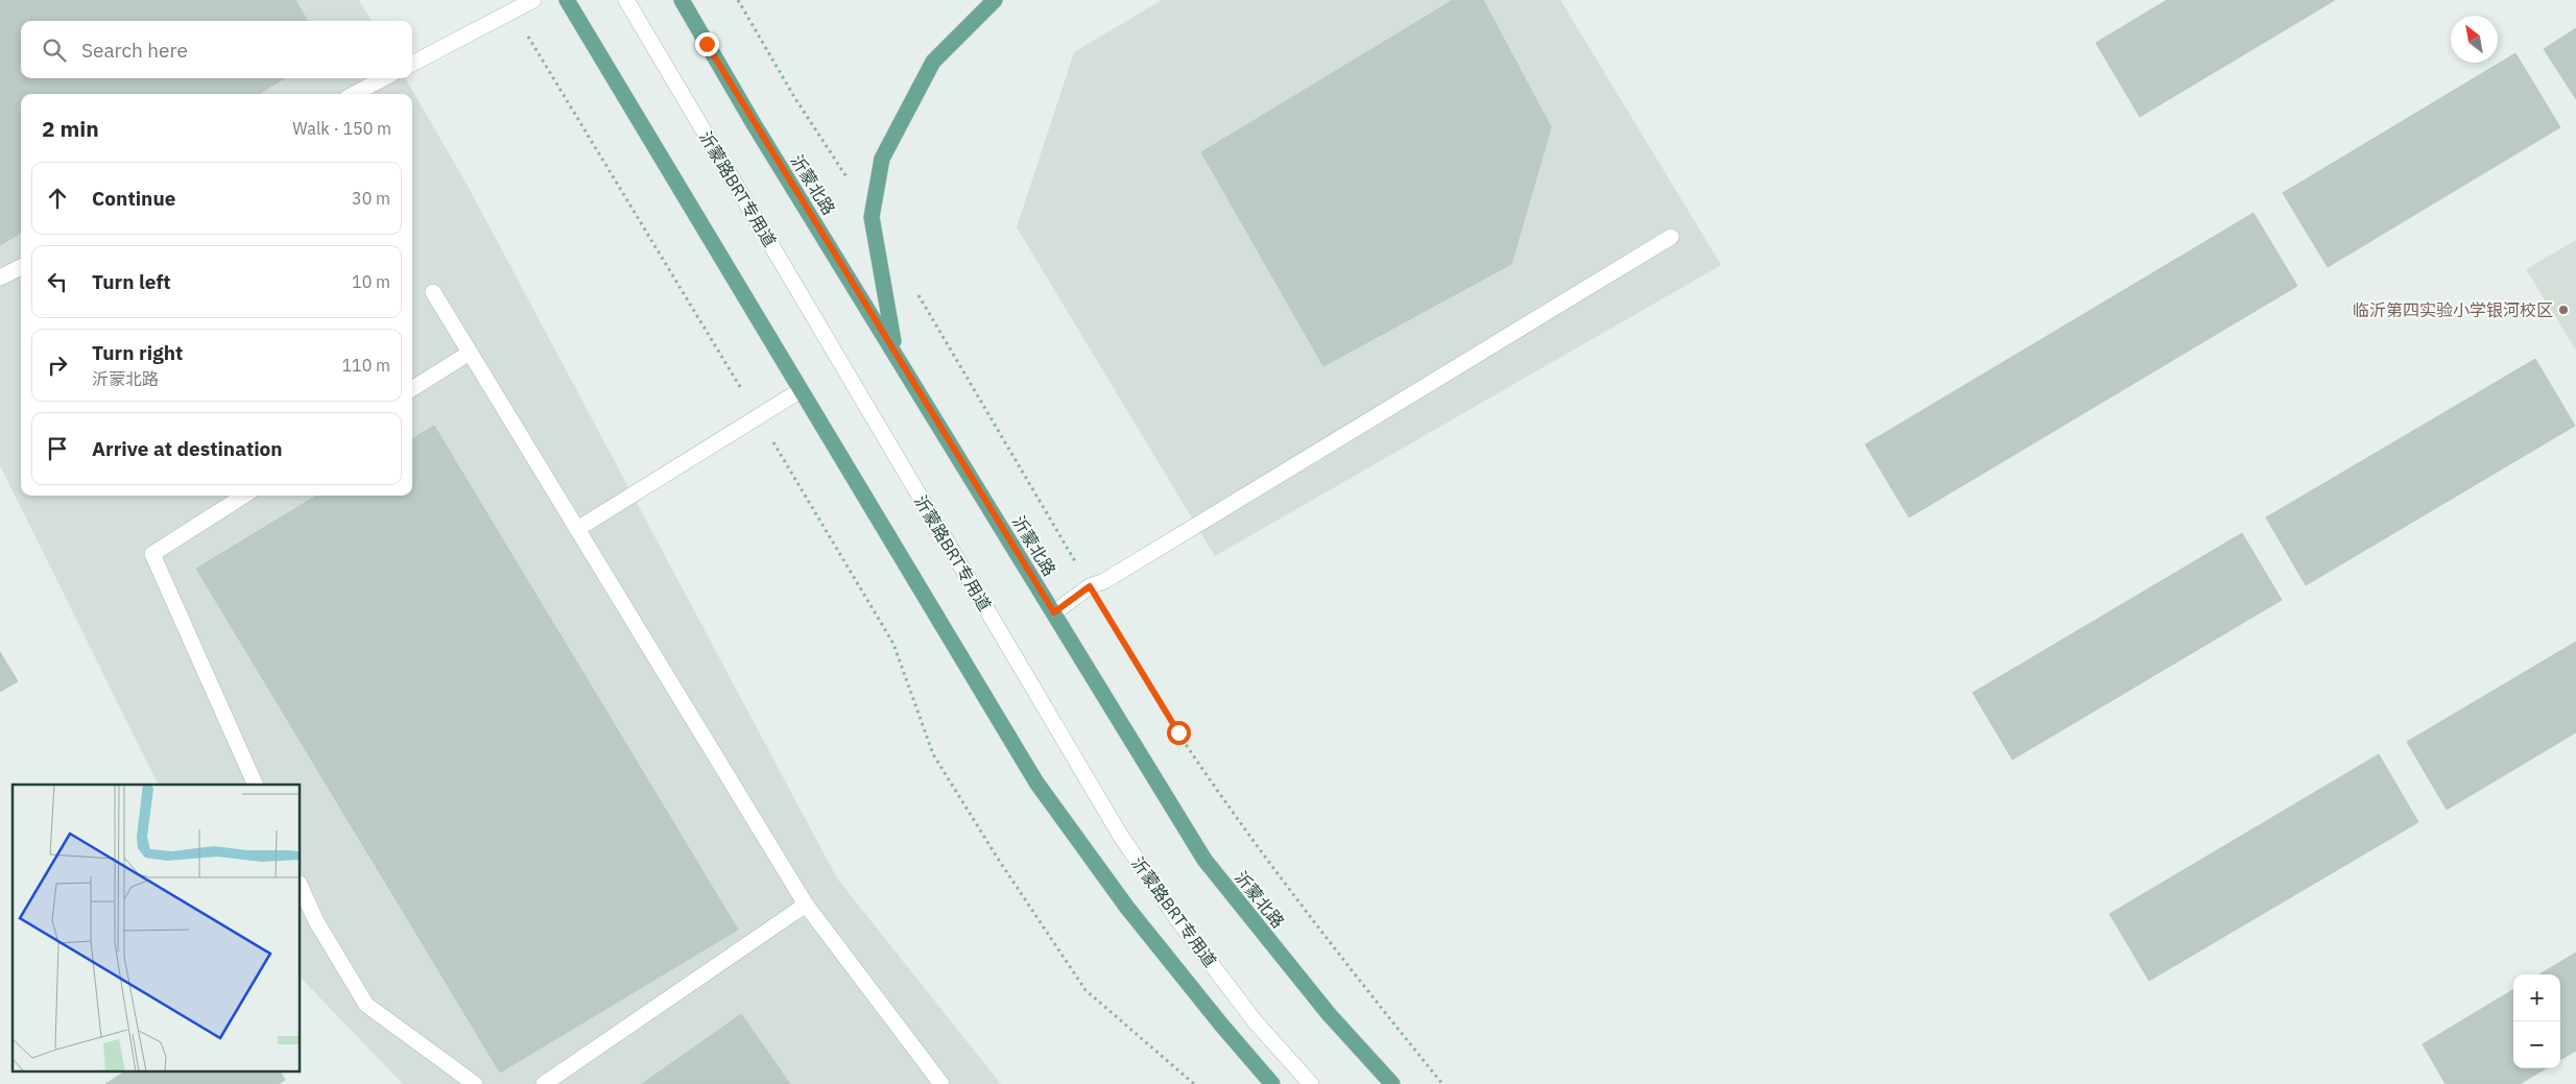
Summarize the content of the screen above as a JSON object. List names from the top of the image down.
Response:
{
  "streets": {
    "main road": ["沂蒙北路"],
    "lane": ["沂蒙路BRT专用道"]
  },
  "places": ["临沂第四实验小学银河校区"],
  "north": "top left",
  "page": {
    "search": "Search here",
    "heading": ["2 min", "Walk · 150 m"],
    "list": [
      ["Continue", "30 m"],
      ["Turn left", "10 m"],
      ["Turn right", "沂蒙北路", "110 m"],
      "Arrive at destination"
    ],
    "map_buttons": ["+", "−"]
  }
}
